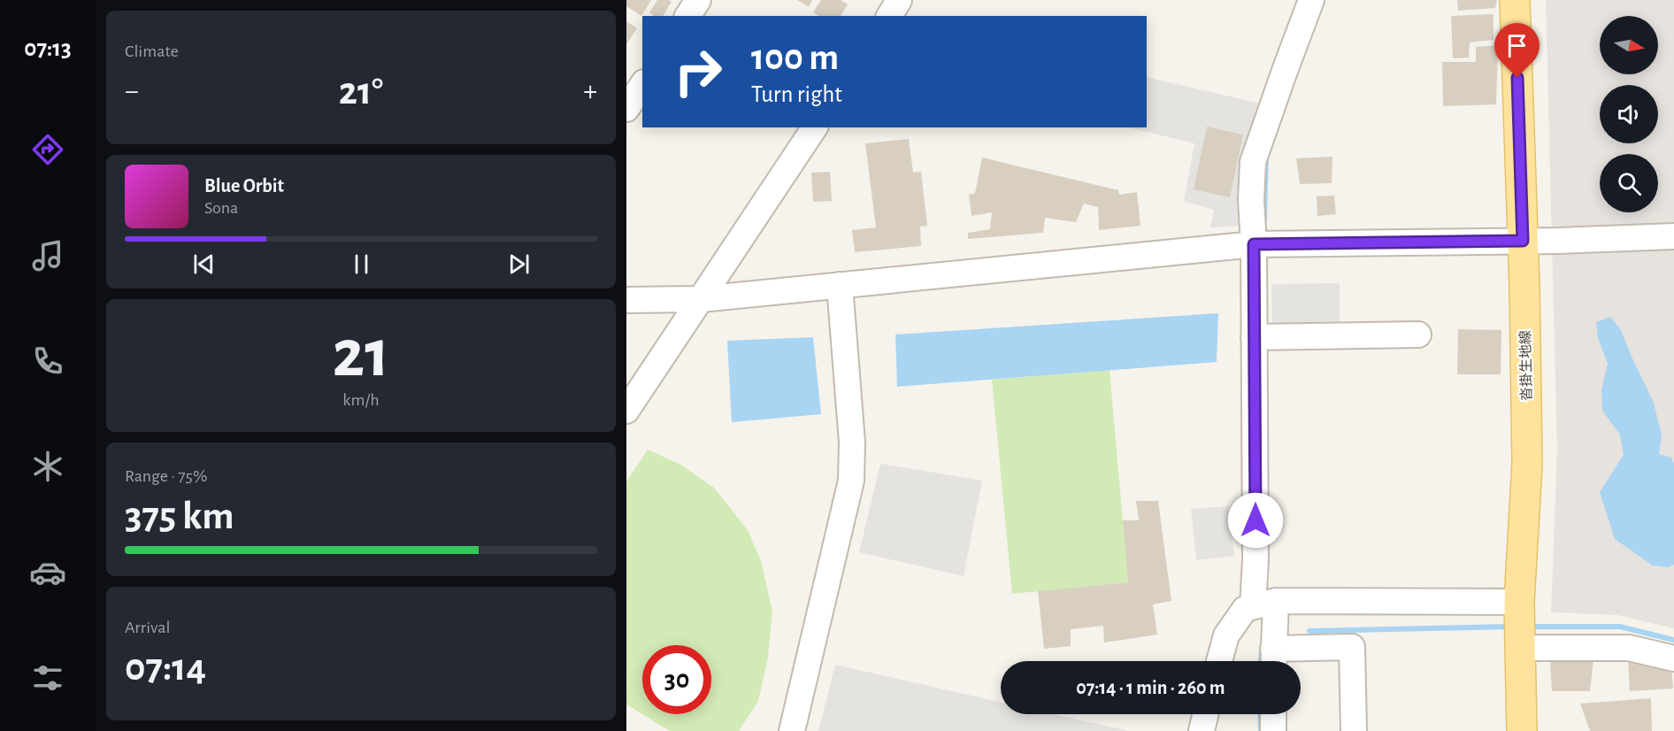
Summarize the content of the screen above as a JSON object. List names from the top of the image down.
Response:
{
  "streets": {
    "main road": ["沓掛生地線"]
  },
  "north": "right",
  "page": {
    "tabs": "07:13",
    "tile": [
      "Climate",
      ["21", "km/h"],
      ["Range · 75%", "375 km"],
      ["Arrival", "07:14"]
    ],
    "turn": ["100 m", "Turn right"],
    "heat": ["−", "21°", "+"],
    "song": ["Blue Orbit", "Sona"],
    "limit": "30",
    "trip": "07:14 · 1 min · 260 m"
  }
}
